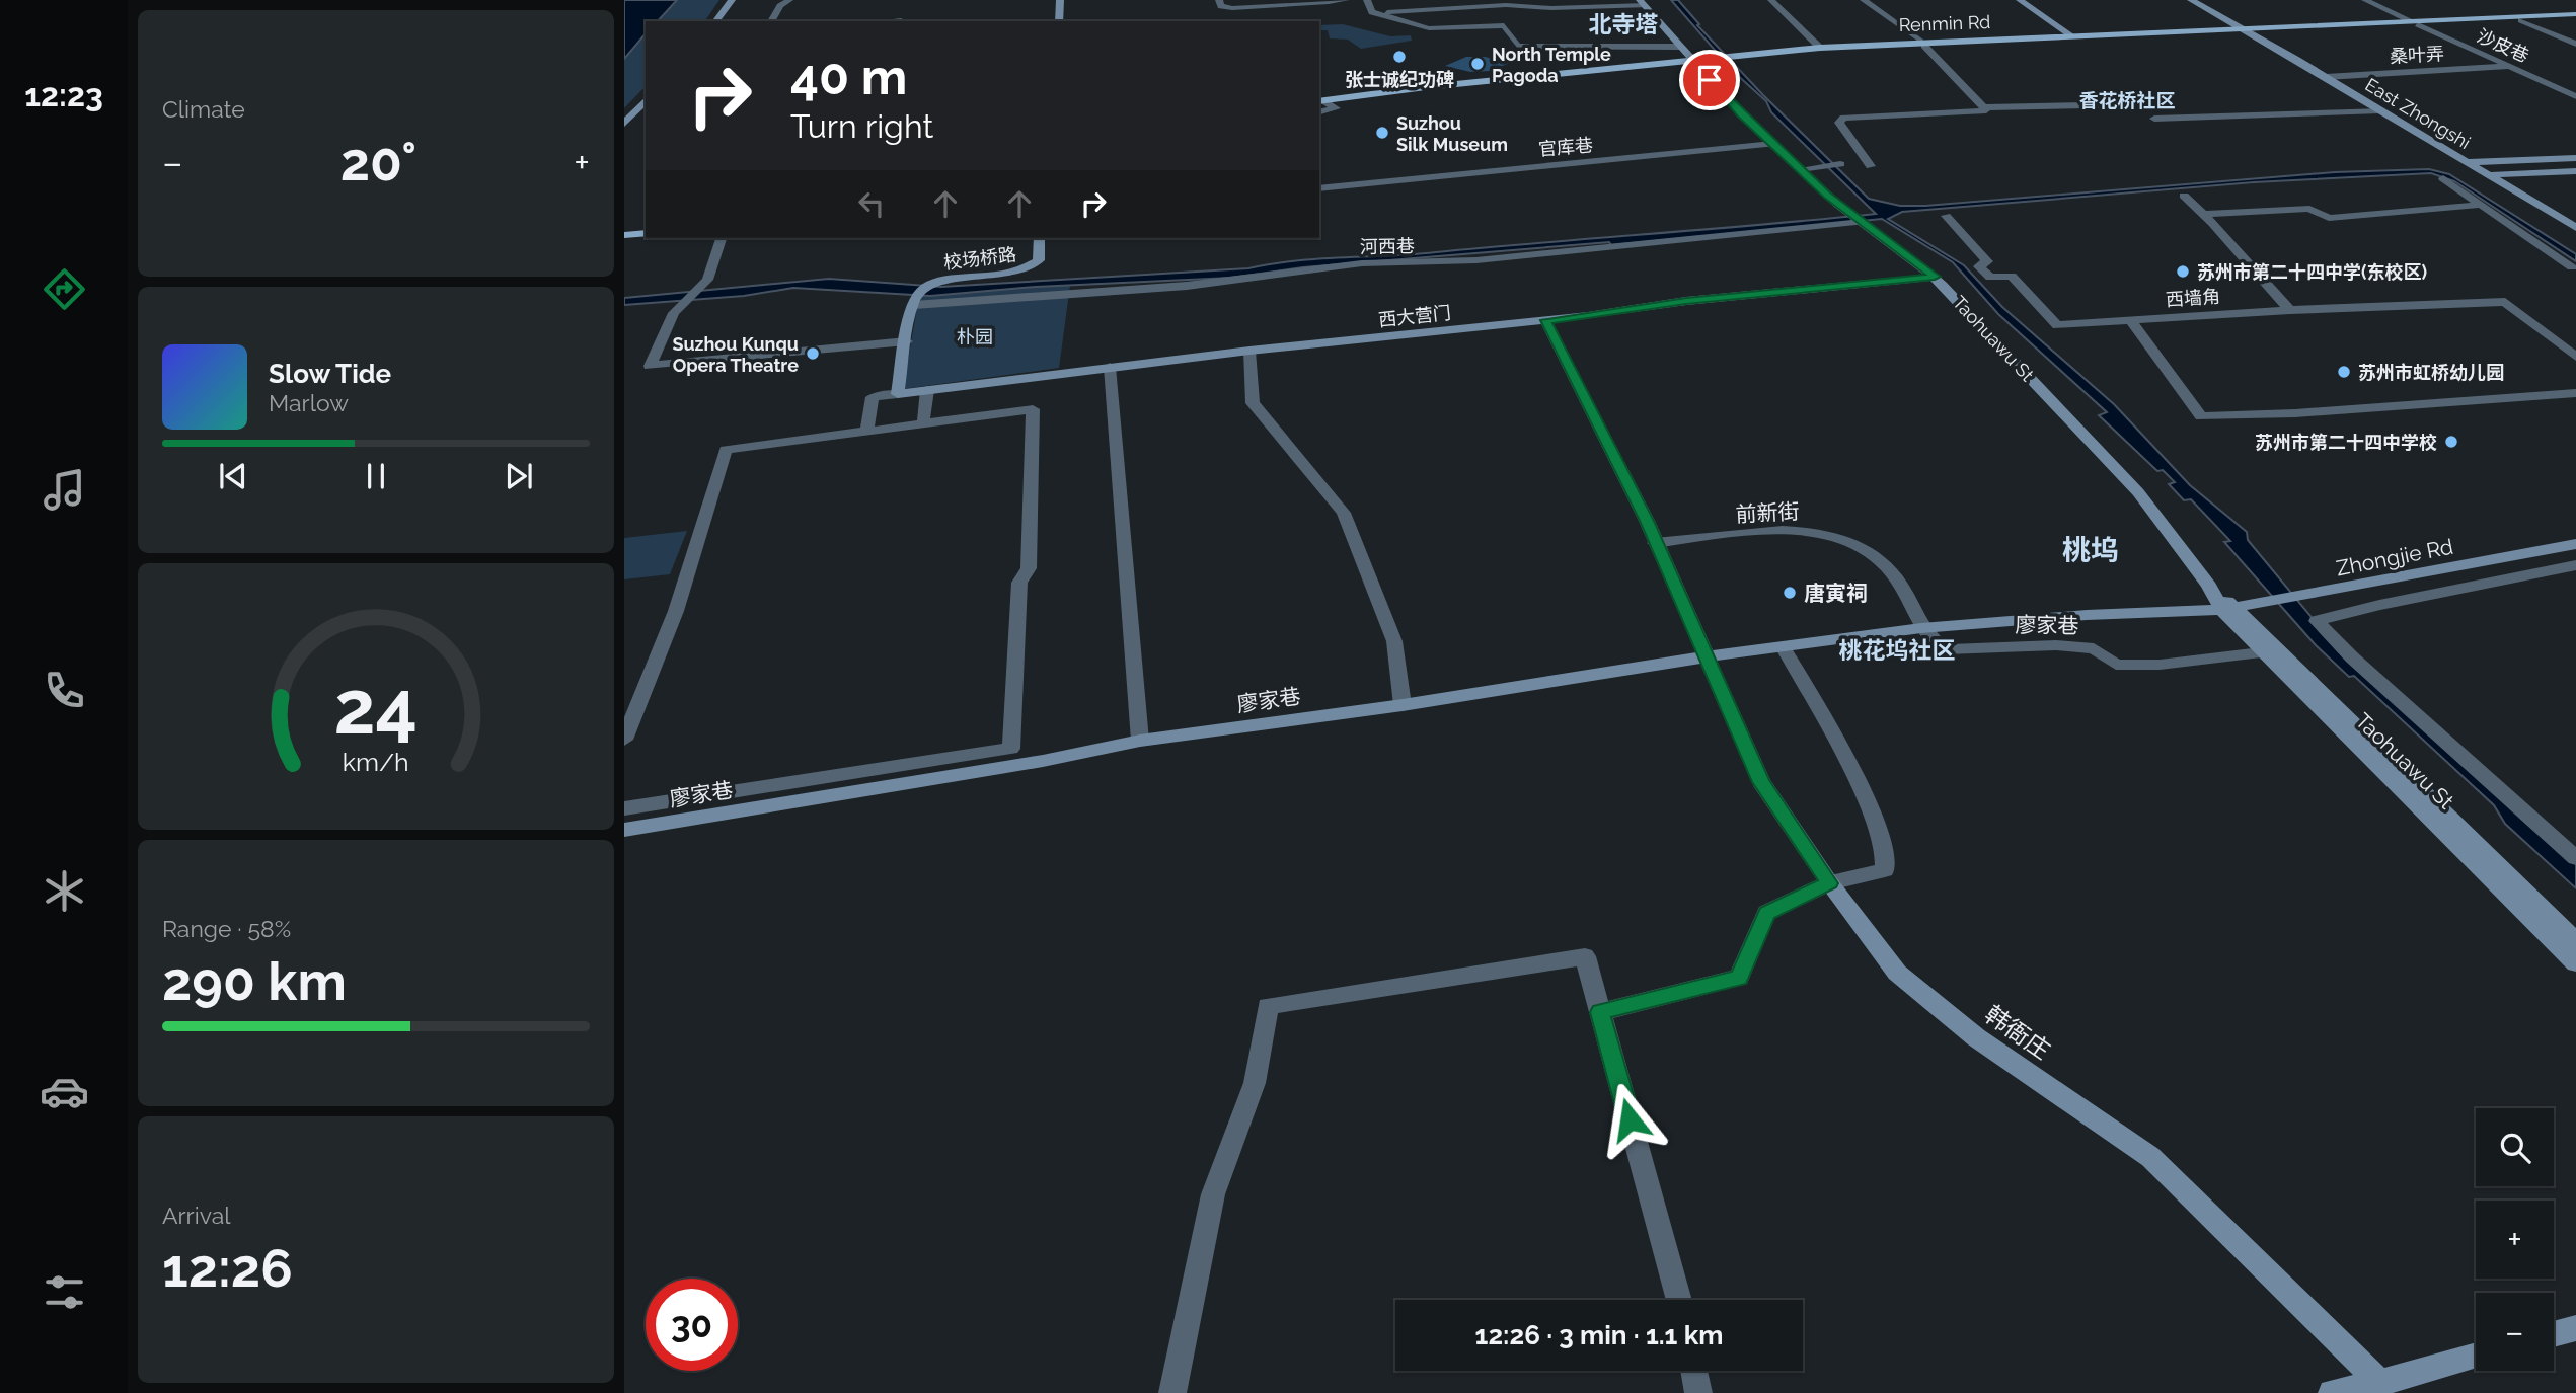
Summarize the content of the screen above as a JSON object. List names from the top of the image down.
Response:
{
  "streets": {
    "main road": ["Renmin Rd"],
    "street": [
      "沙皮巷",
      "桑叶弄",
      "East Zhongshi",
      "官库巷",
      "河西巷",
      "校场桥路",
      "西墙角",
      "西大营门",
      "Taohuawu St",
      "前新街",
      "Zhongjie Rd",
      "廖家巷",
      "韩衙庄"
    ]
  },
  "crossings": [
    ["Renmin Rd", "沙皮巷"],
    ["Renmin Rd", "East Zhongshi"],
    ["Renmin Rd", "Taohuawu St"],
    ["沙皮巷", "桑叶弄"],
    ["桑叶弄", "East Zhongshi"],
    ["官库巷", "Taohuawu St"],
    ["河西巷", "校场桥路"],
    ["河西巷", "Taohuawu St"],
    ["西大营门", "Taohuawu St"],
    ["西大营门", "韩衙庄"],
    ["Taohuawu St", "Zhongjie Rd"],
    ["Taohuawu St", "廖家巷"],
    ["前新街", "廖家巷"],
    ["前新街", "韩衙庄"],
    ["Zhongjie Rd", "廖家巷"],
    ["廖家巷", "韩衙庄"]
  ],
  "districts": [
    "北寺塔",
    "香花桥社区",
    "桃坞",
    "桃花坞社区"
  ],
  "parks": ["朴园"],
  "places": [
    "张士诚纪功碑",
    "North Temple Pagoda",
    "Suzhou Silk Museum",
    "苏州市第二十四中学(东校区)",
    "Suzhou Kunqu Opera Theatre",
    "苏州市虹桥幼儿园",
    "苏州市第二十四中学校",
    "唐寅祠"
  ],
  "page": {
    "tabs": "12:23",
    "tile": [
      "Climate",
      ["Range · 58%", "290 km"],
      ["Arrival", "12:26"]
    ],
    "turn": ["40 m", "Turn right"],
    "heat": ["−", "20°", "+"],
    "song": ["Slow Tide", "Marlow"],
    "map_buttons": ["+", "−"],
    "limit": "30",
    "trip": "12:26 · 3 min · 1.1 km",
    "gauge": ["24", "km/h"]
  }
}
